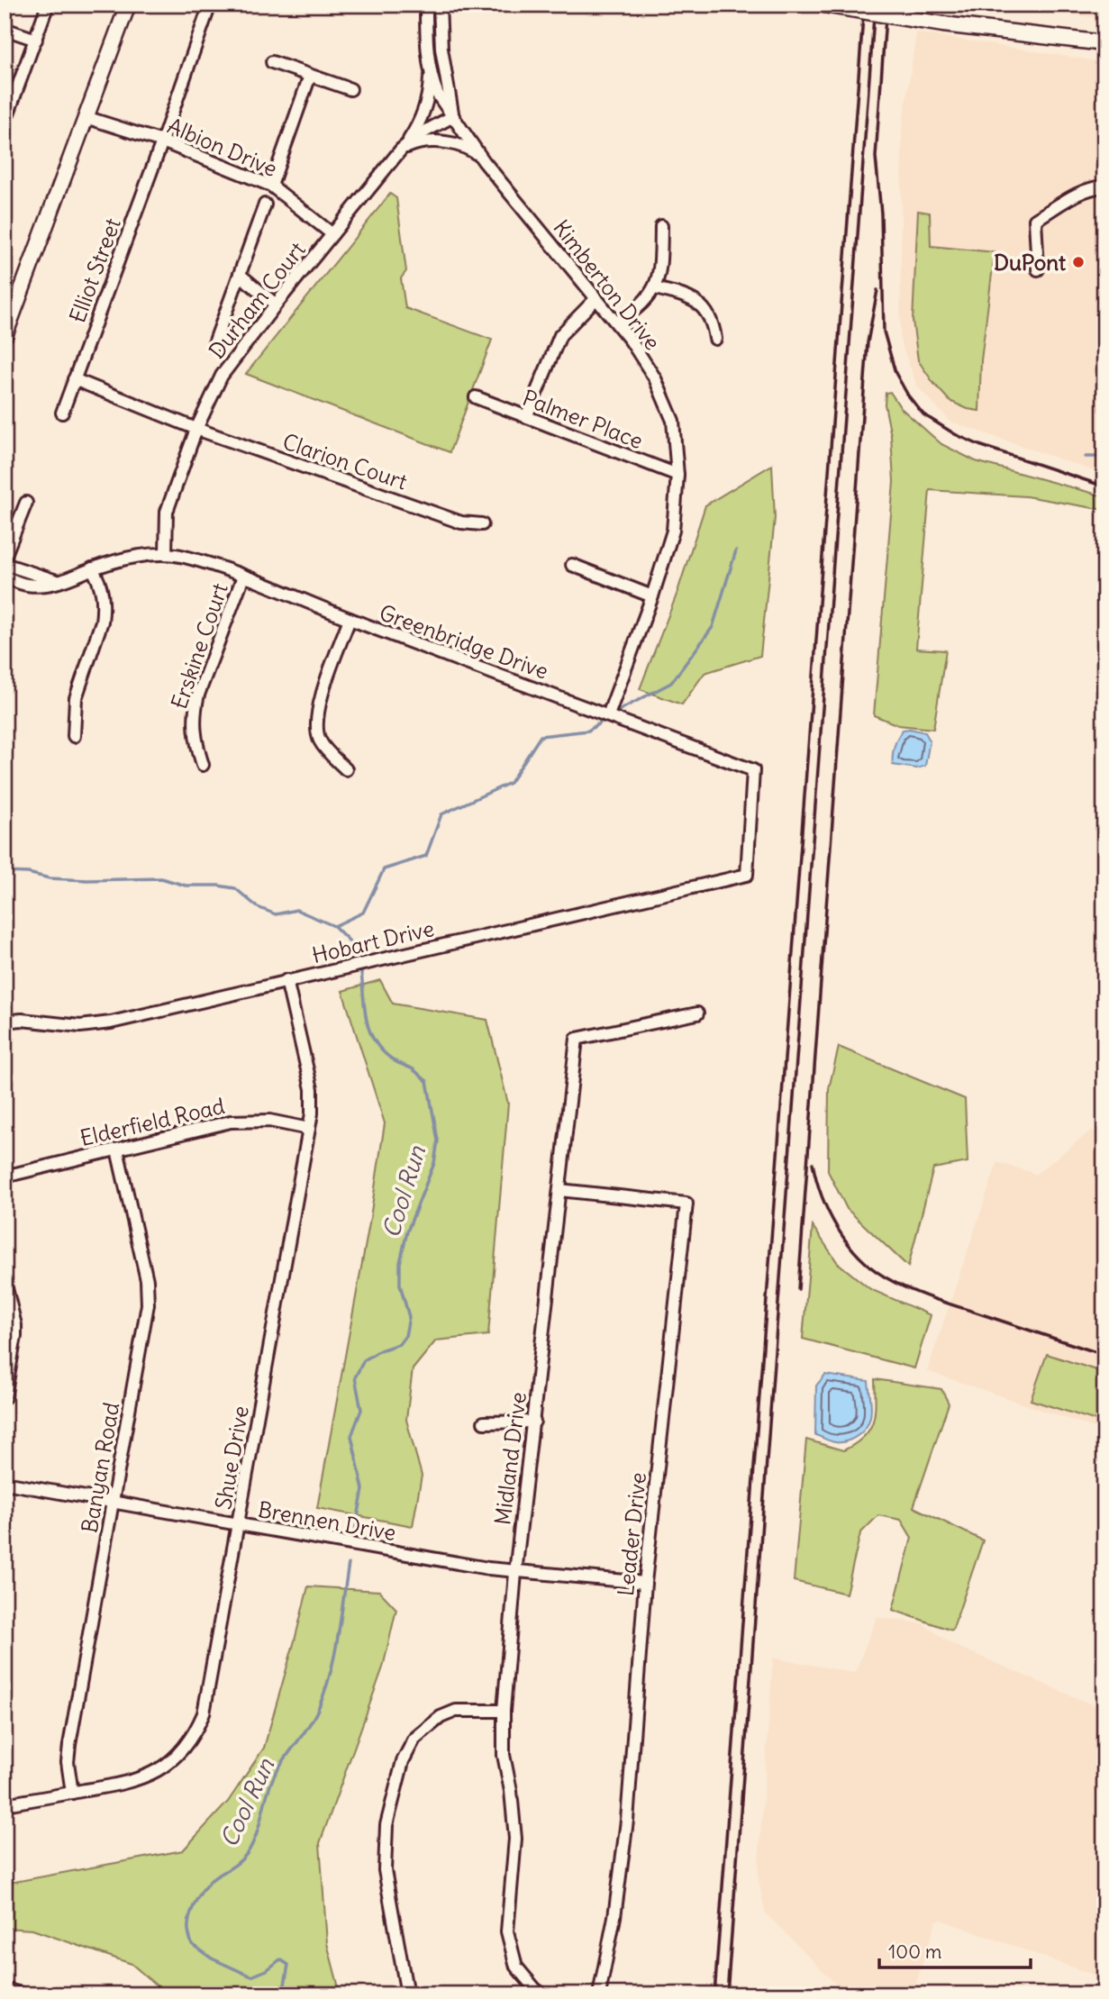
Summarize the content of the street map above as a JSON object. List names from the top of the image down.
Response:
{
  "streets": {
    "street": [
      "Albion Drive",
      "Elliot Street",
      "Kimberton Drive",
      "Durham Court",
      "Palmer Place",
      "Clarion Court",
      "Greenbridge Drive",
      "Erskine Court",
      "Hobart Drive",
      "Elderfield Road",
      "Shue Drive",
      "Midland Drive",
      "Banyan Road",
      "Brennen Drive",
      "Leader Drive"
    ]
  },
  "crossings": [
    ["Albion Drive", "Elliot Street"],
    ["Albion Drive", "Durham Court"],
    ["Elliot Street", "Clarion Court"],
    ["Kimberton Drive", "Durham Court"],
    ["Kimberton Drive", "Palmer Place"],
    ["Kimberton Drive", "Greenbridge Drive"],
    ["Durham Court", "Clarion Court"],
    ["Durham Court", "Greenbridge Drive"],
    ["Greenbridge Drive", "Erskine Court"],
    ["Greenbridge Drive", "Hobart Drive"],
    ["Hobart Drive", "Shue Drive"],
    ["Elderfield Road", "Shue Drive"],
    ["Elderfield Road", "Banyan Road"],
    ["Shue Drive", "Banyan Road"],
    ["Shue Drive", "Brennen Drive"],
    ["Midland Drive", "Brennen Drive"],
    ["Midland Drive", "Leader Drive"],
    ["Banyan Road", "Brennen Drive"],
    ["Brennen Drive", "Leader Drive"]
  ],
  "water": ["Cool Run"],
  "places": ["DuPont"],
  "scale_bar": "100 m"
}
